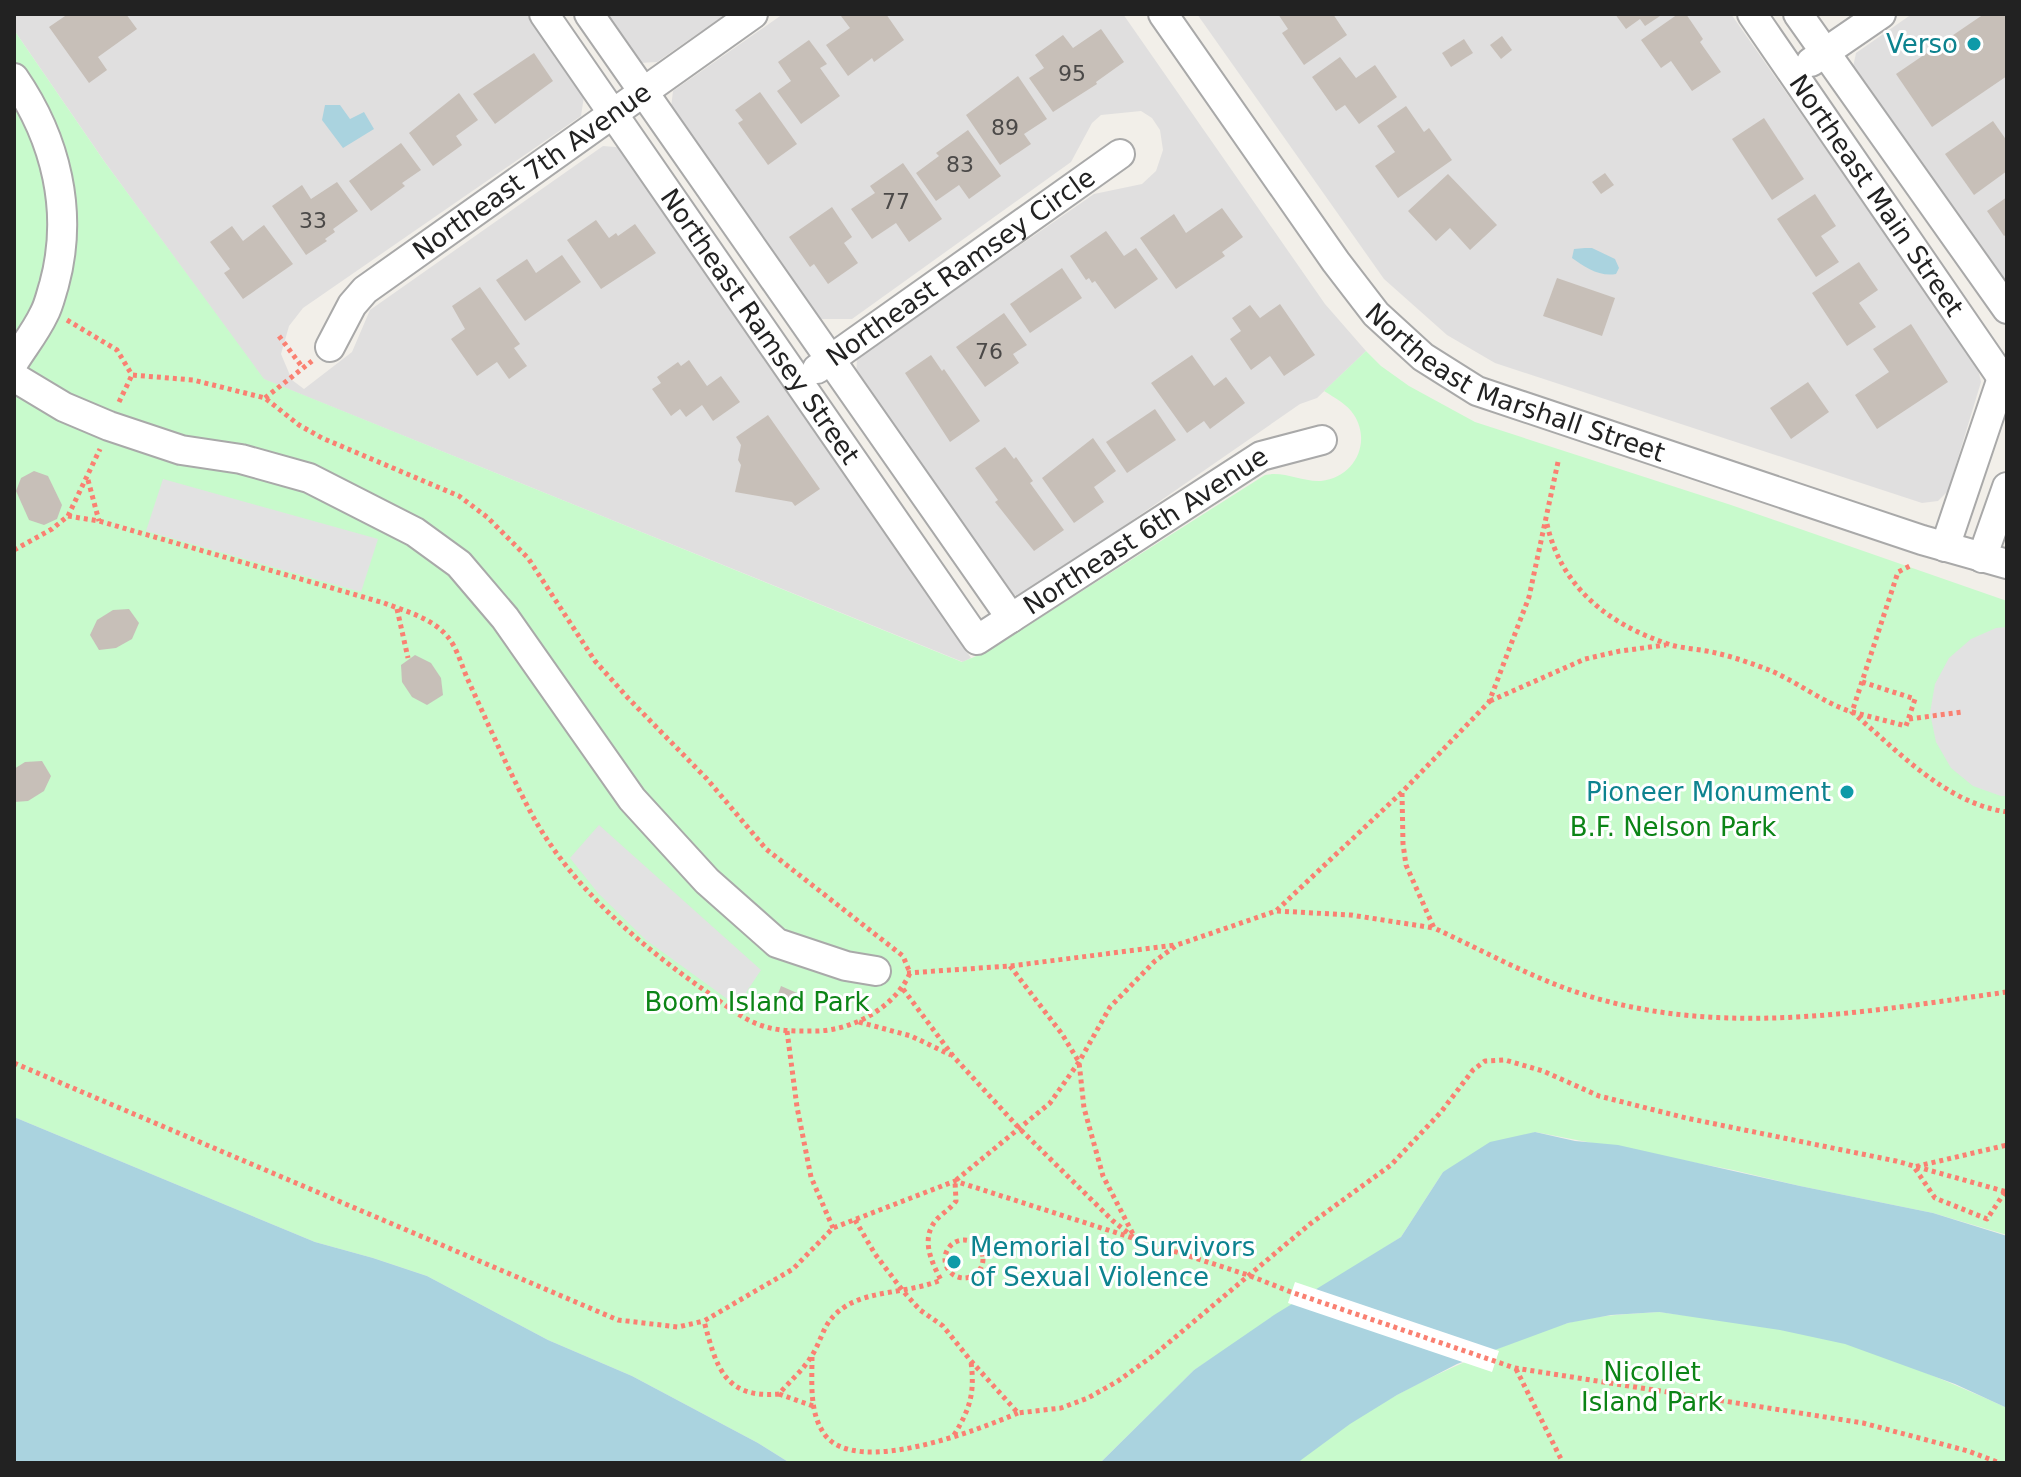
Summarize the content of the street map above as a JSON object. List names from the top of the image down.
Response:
{
  "streets": {
    "street": [
      "Northeast 7th Avenue",
      "Northeast Main Street",
      "Northeast Ramsey Circle",
      "Northeast Ramsey Street",
      "Northeast Marshall Street",
      "Northeast 6th Avenue"
    ]
  },
  "crossings": [
    ["Northeast 7th Avenue", "Northeast Ramsey Street"],
    ["Northeast Ramsey Circle", "Northeast Ramsey Street"],
    ["Northeast Ramsey Street", "Northeast 6th Avenue"]
  ],
  "parks": ["B.F. Nelson Park", "Boom Island Park", "Nicollet Island Park"],
  "places": ["Verso", "Pioneer Monument", "Memorial to Survivors of Sexual Violence"],
  "house_numbers": [
    "95",
    "89",
    "83",
    "77",
    "33",
    "76"
  ]
}
